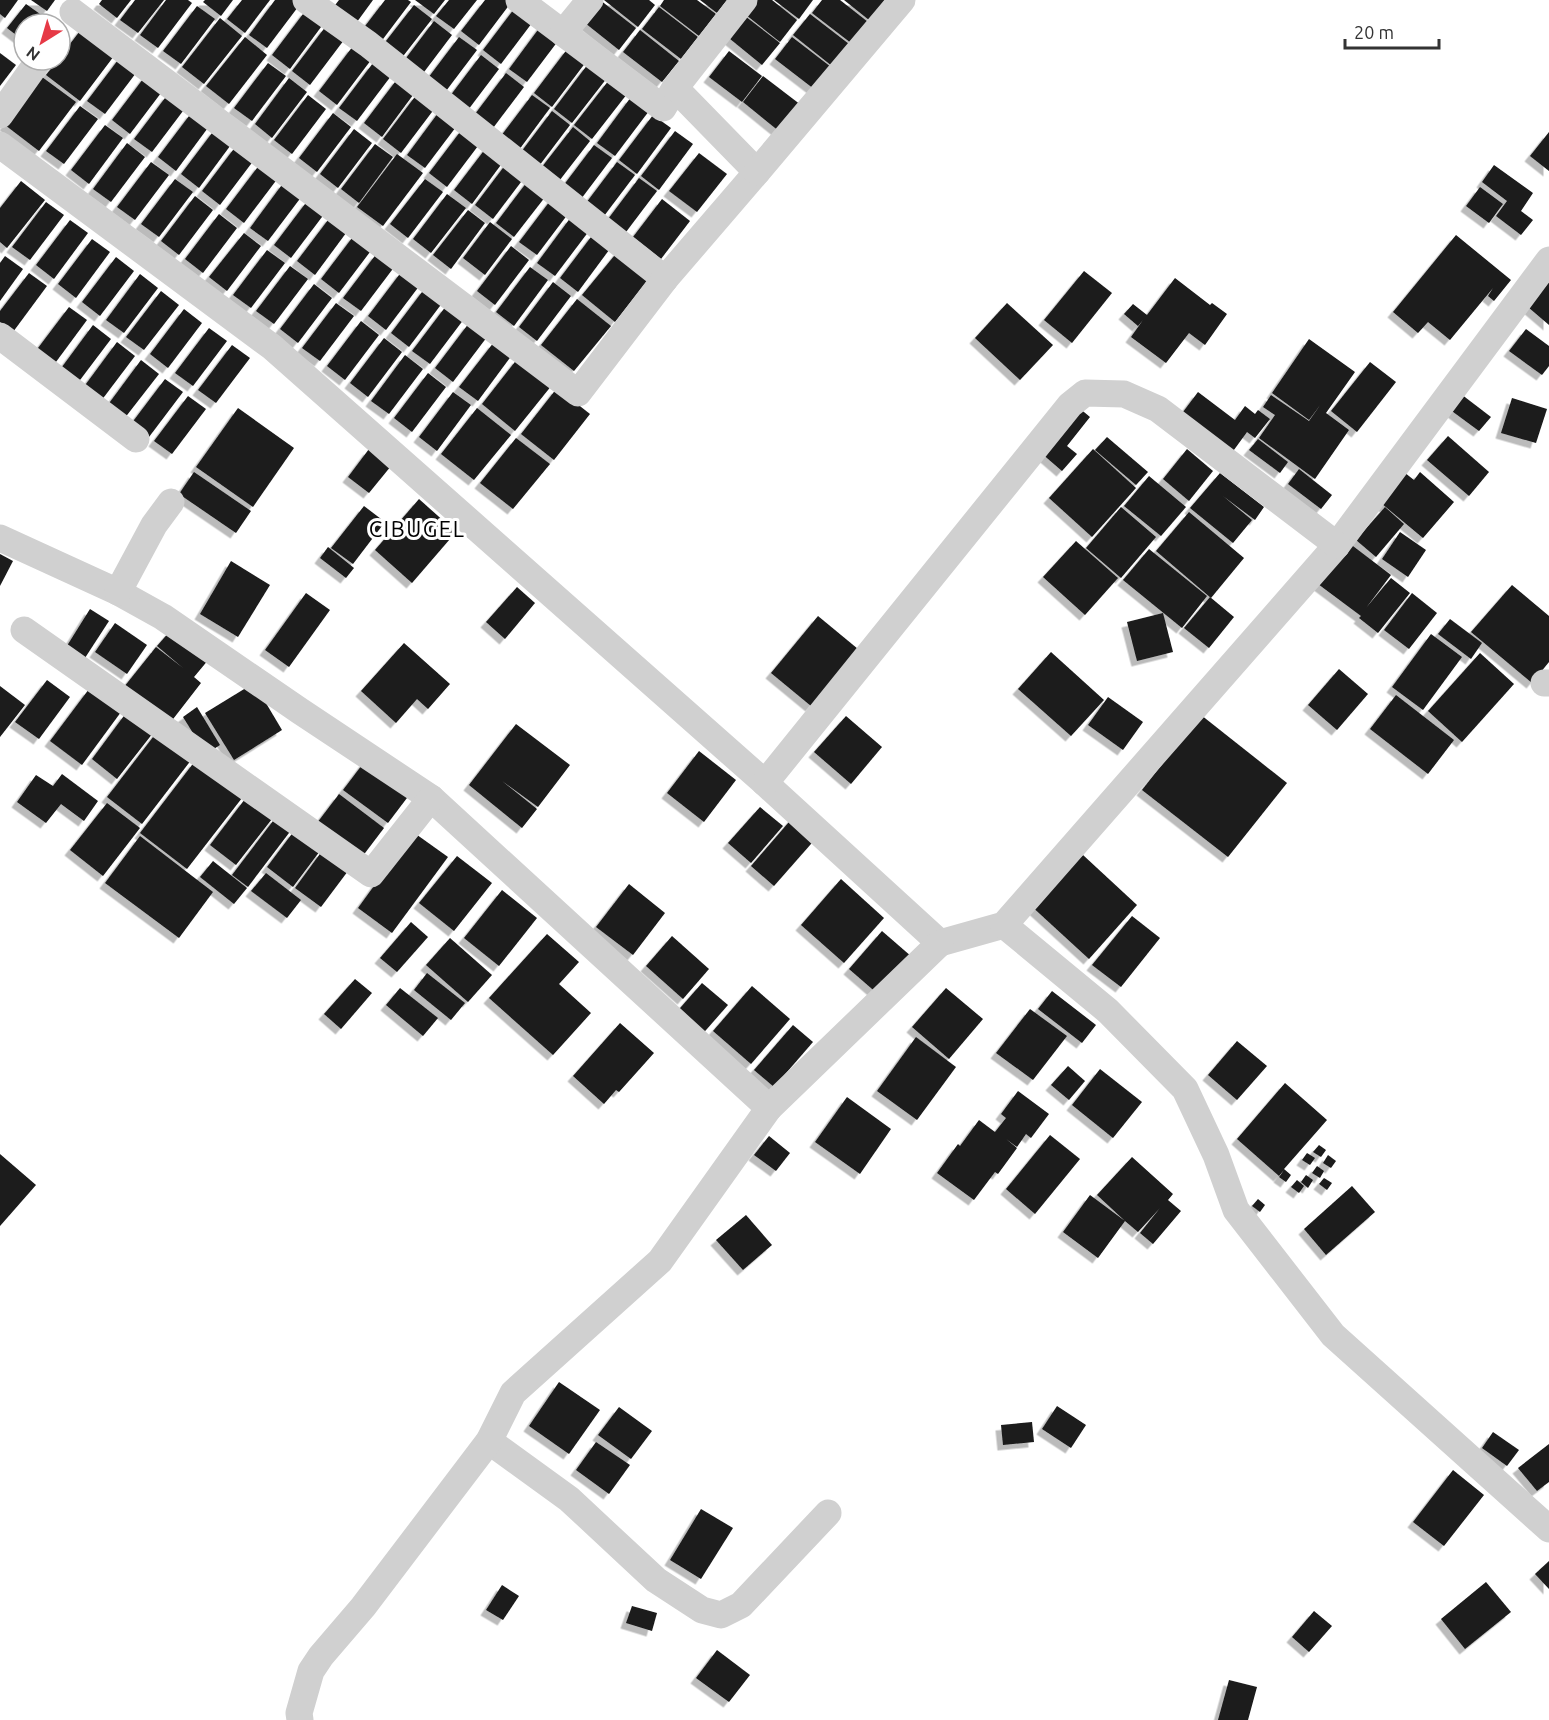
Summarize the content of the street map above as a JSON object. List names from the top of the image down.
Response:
{
  "districts": ["CIBUGEL"],
  "scale_bar": "20 m",
  "north": "bottom left"
}
